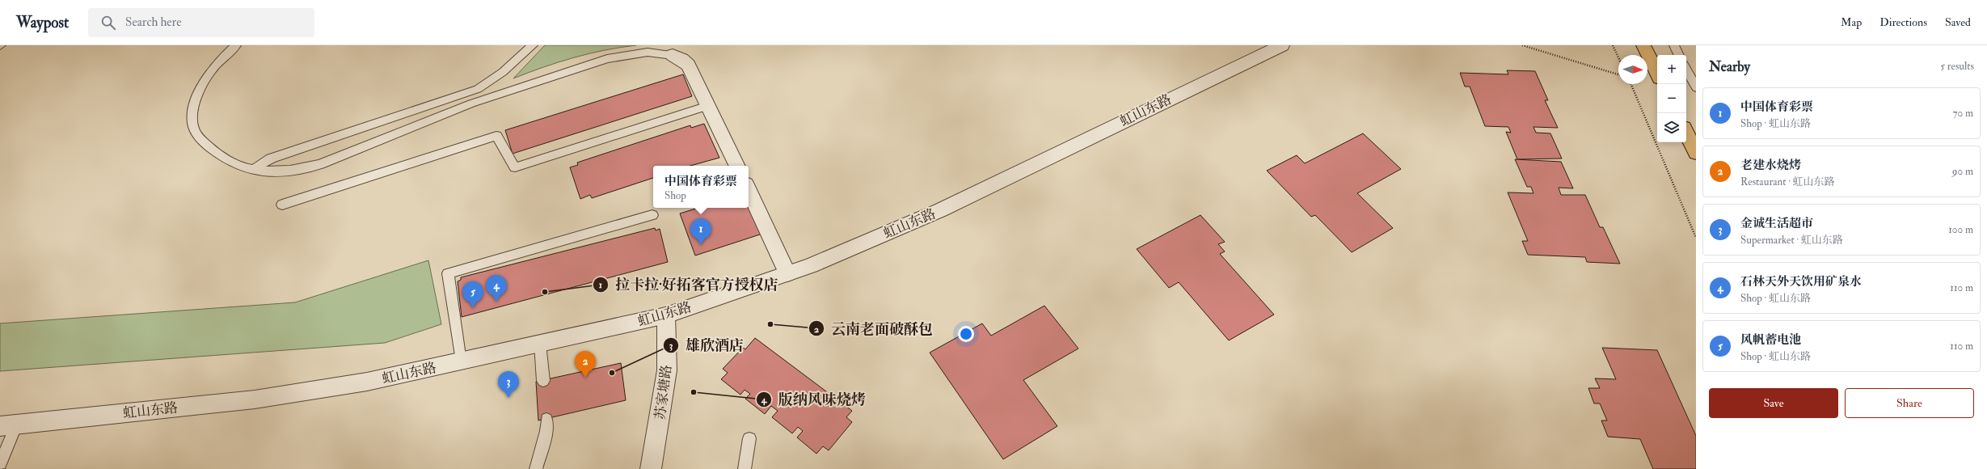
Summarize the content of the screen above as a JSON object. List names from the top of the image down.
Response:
{
  "streets": {
    "street": ["虹山东路", "苏家塘路"]
  },
  "crossings": [
    ["虹山东路", "苏家塘路"]
  ],
  "places": [
    "拉卡拉·好拓客官方授权店",
    "云南老面破酥包",
    "雄欣酒店",
    "版纳风味烧烤"
  ],
  "north": "right",
  "page": {
    "header": "Waypost",
    "search": "Search here",
    "nav": ["Map", "Directions", "Saved"],
    "heading": ["Nearby", "5 results"],
    "map_buttons": ["+", "−"],
    "list": [
      {
        "mark": "1",
        "name": "中国体育彩票",
        "note": "Shop · 虹山东路",
        "value": "70 m"
      },
      {
        "mark": "2",
        "name": "老建水烧烤",
        "note": "Restaurant · 虹山东路",
        "value": "90 m"
      },
      {
        "mark": "3",
        "name": "金诚生活超市",
        "note": "Supermarket · 虹山东路",
        "value": "100 m"
      },
      {
        "mark": "4",
        "name": "石林天外天饮用矿泉水",
        "note": "Shop · 虹山东路",
        "value": "110 m"
      },
      {
        "mark": "5",
        "name": "风帆蓄电池",
        "note": "Shop · 虹山东路",
        "value": "110 m"
      }
    ],
    "popup": ["中国体育彩票", "Shop"],
    "pins": [
      "1",
      "4",
      "5",
      "2",
      "3"
    ],
    "buttons": ["Save", "Share"]
  }
}
